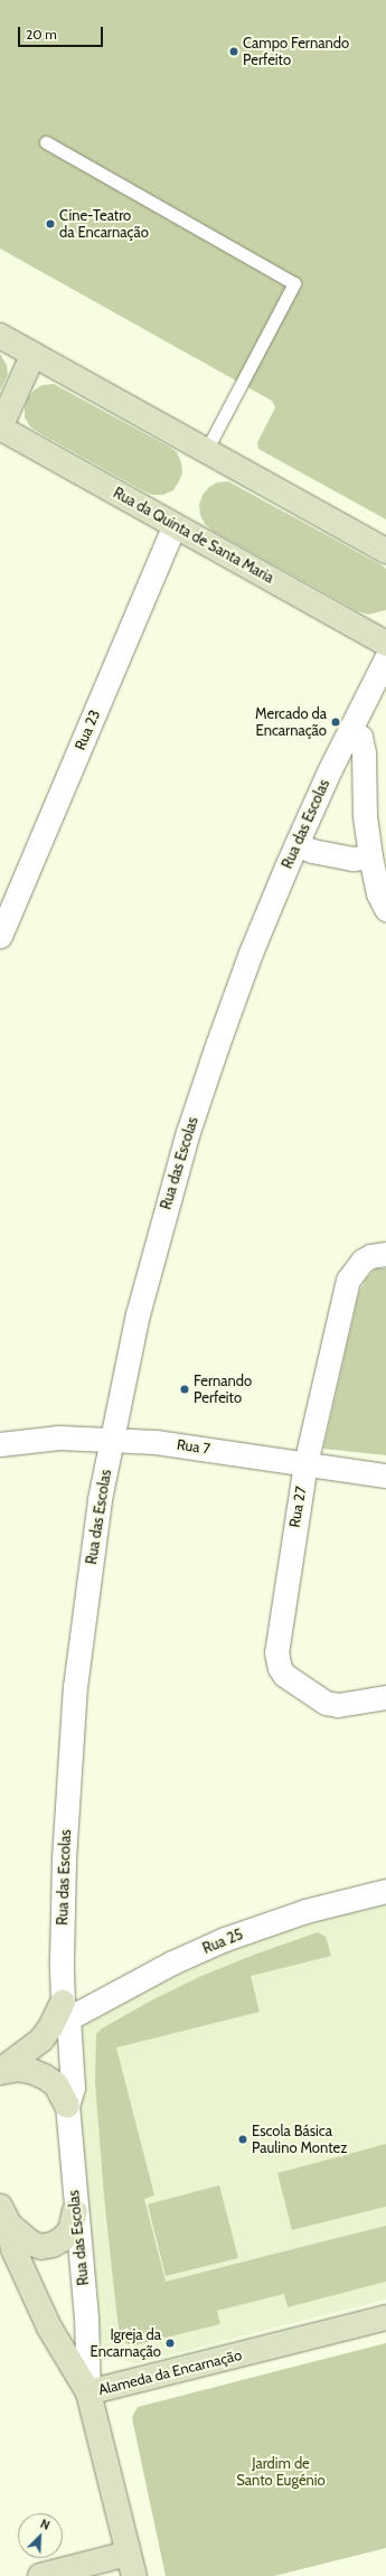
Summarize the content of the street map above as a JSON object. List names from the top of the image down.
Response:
{
  "streets": {
    "street": [
      "Rua da Quinta de Santa Maria",
      "Rua 23",
      "Rua das Escolas",
      "Rua 7",
      "Rua 27",
      "Rua 25",
      "Alameda da Encarnação"
    ]
  },
  "crossings": [
    ["Rua da Quinta de Santa Maria", "Rua 23"],
    ["Rua das Escolas", "Rua 7"],
    ["Rua das Escolas", "Rua 25"],
    ["Rua das Escolas", "Alameda da Encarnação"],
    ["Rua 7", "Rua 27"]
  ],
  "parks": ["Jardim de Santo Eugénio"],
  "places": [
    "Campo Fernando Perfeito",
    "Cine-Teatro da Encarnação",
    "Mercado da Encarnação",
    "Fernando Perfeito",
    "Escola Básica Paulino Montez",
    "Igreja da Encarnação"
  ],
  "scale_bar": "20 m",
  "north": "top right"
}
